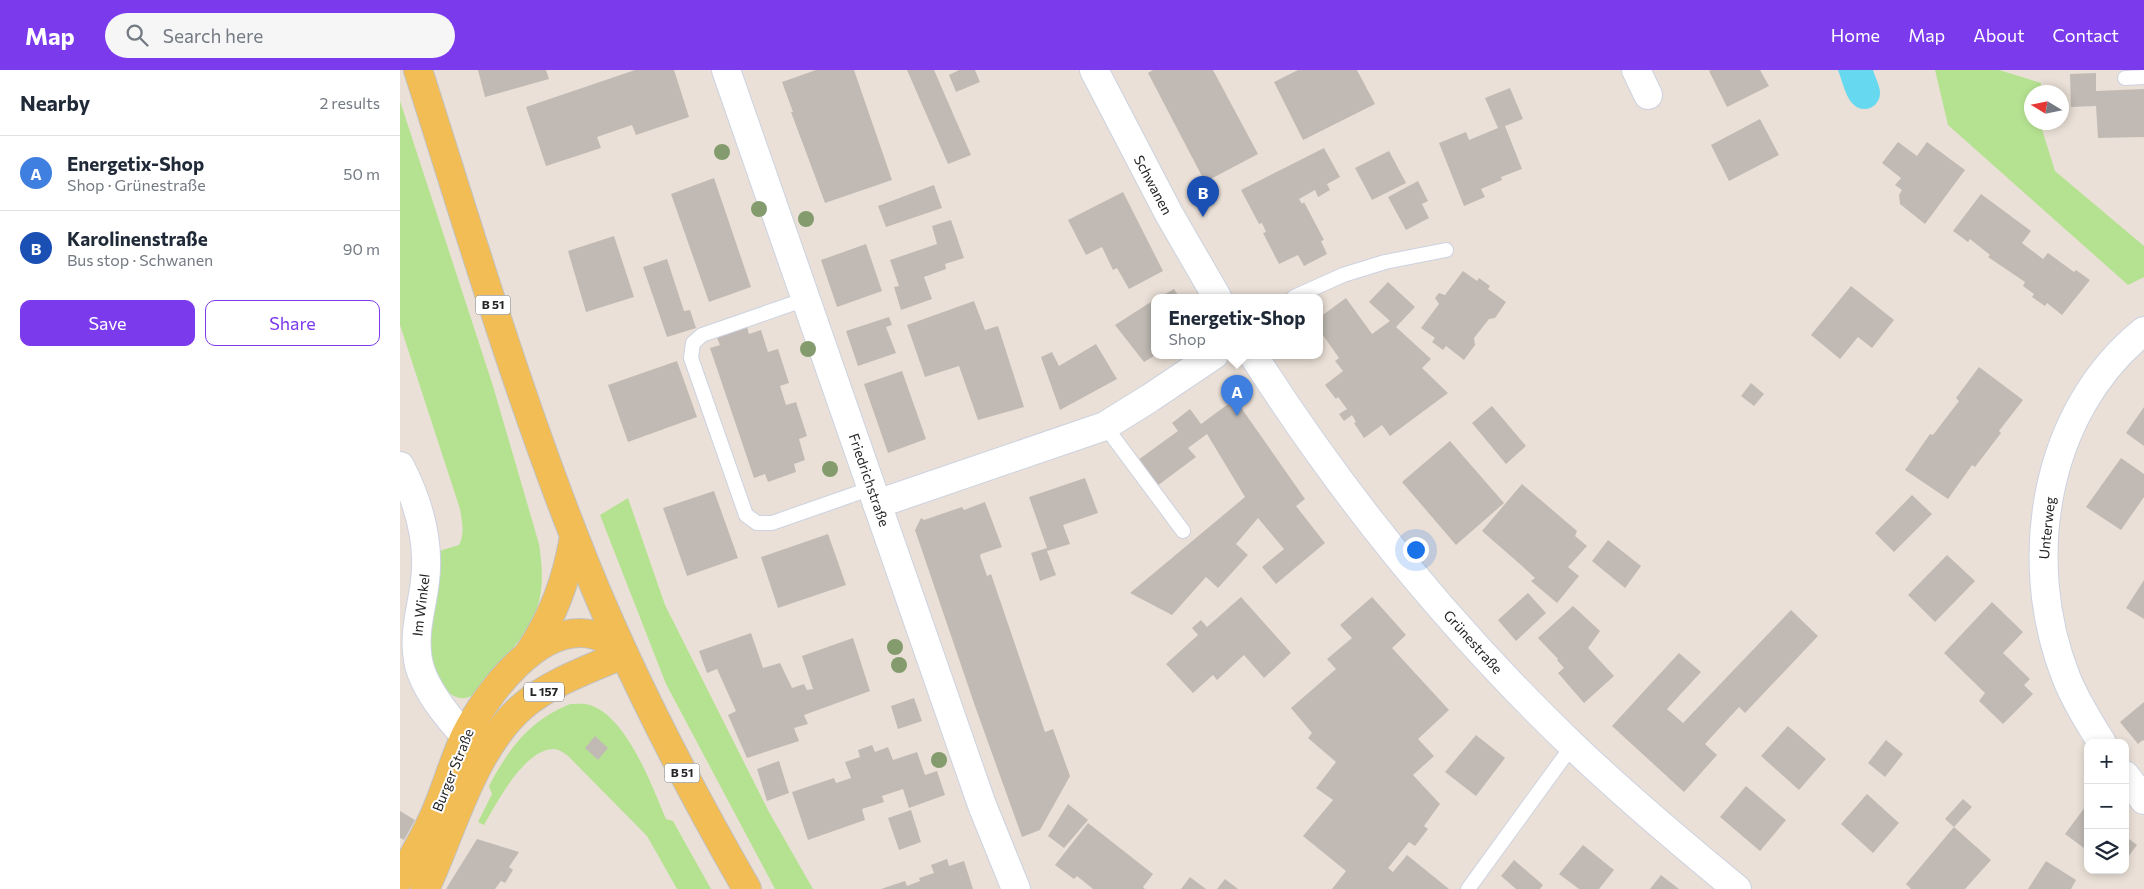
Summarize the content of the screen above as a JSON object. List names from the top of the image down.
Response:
{
  "streets": {
    "main road": ["B 51", "L 157", "Burger Straße"],
    "street": [
      "Schwanen",
      "Friedrichstraße",
      "Unterweg",
      "Im Winkel",
      "Grünestraße"
    ]
  },
  "crossings": [
    ["B 51", "Burger Straße"],
    ["Im Winkel", "Burger Straße"]
  ],
  "north": "left",
  "page": {
    "header": "Map",
    "search": "Search here",
    "nav": [
      "Home",
      "Map",
      "About",
      "Contact"
    ],
    "heading": ["Nearby", "2 results"],
    "list": [
      {
        "mark": "A",
        "name": "Energetix-Shop",
        "note": "Shop · Grünestraße",
        "value": "50 m"
      },
      {
        "mark": "B",
        "name": "Karolinenstraße",
        "note": "Bus stop · Schwanen",
        "value": "90 m"
      }
    ],
    "pins": ["B", "A"],
    "buttons": ["Save", "Share"],
    "popup": ["Energetix-Shop", "Shop"],
    "map_buttons": ["+", "−"]
  }
}
